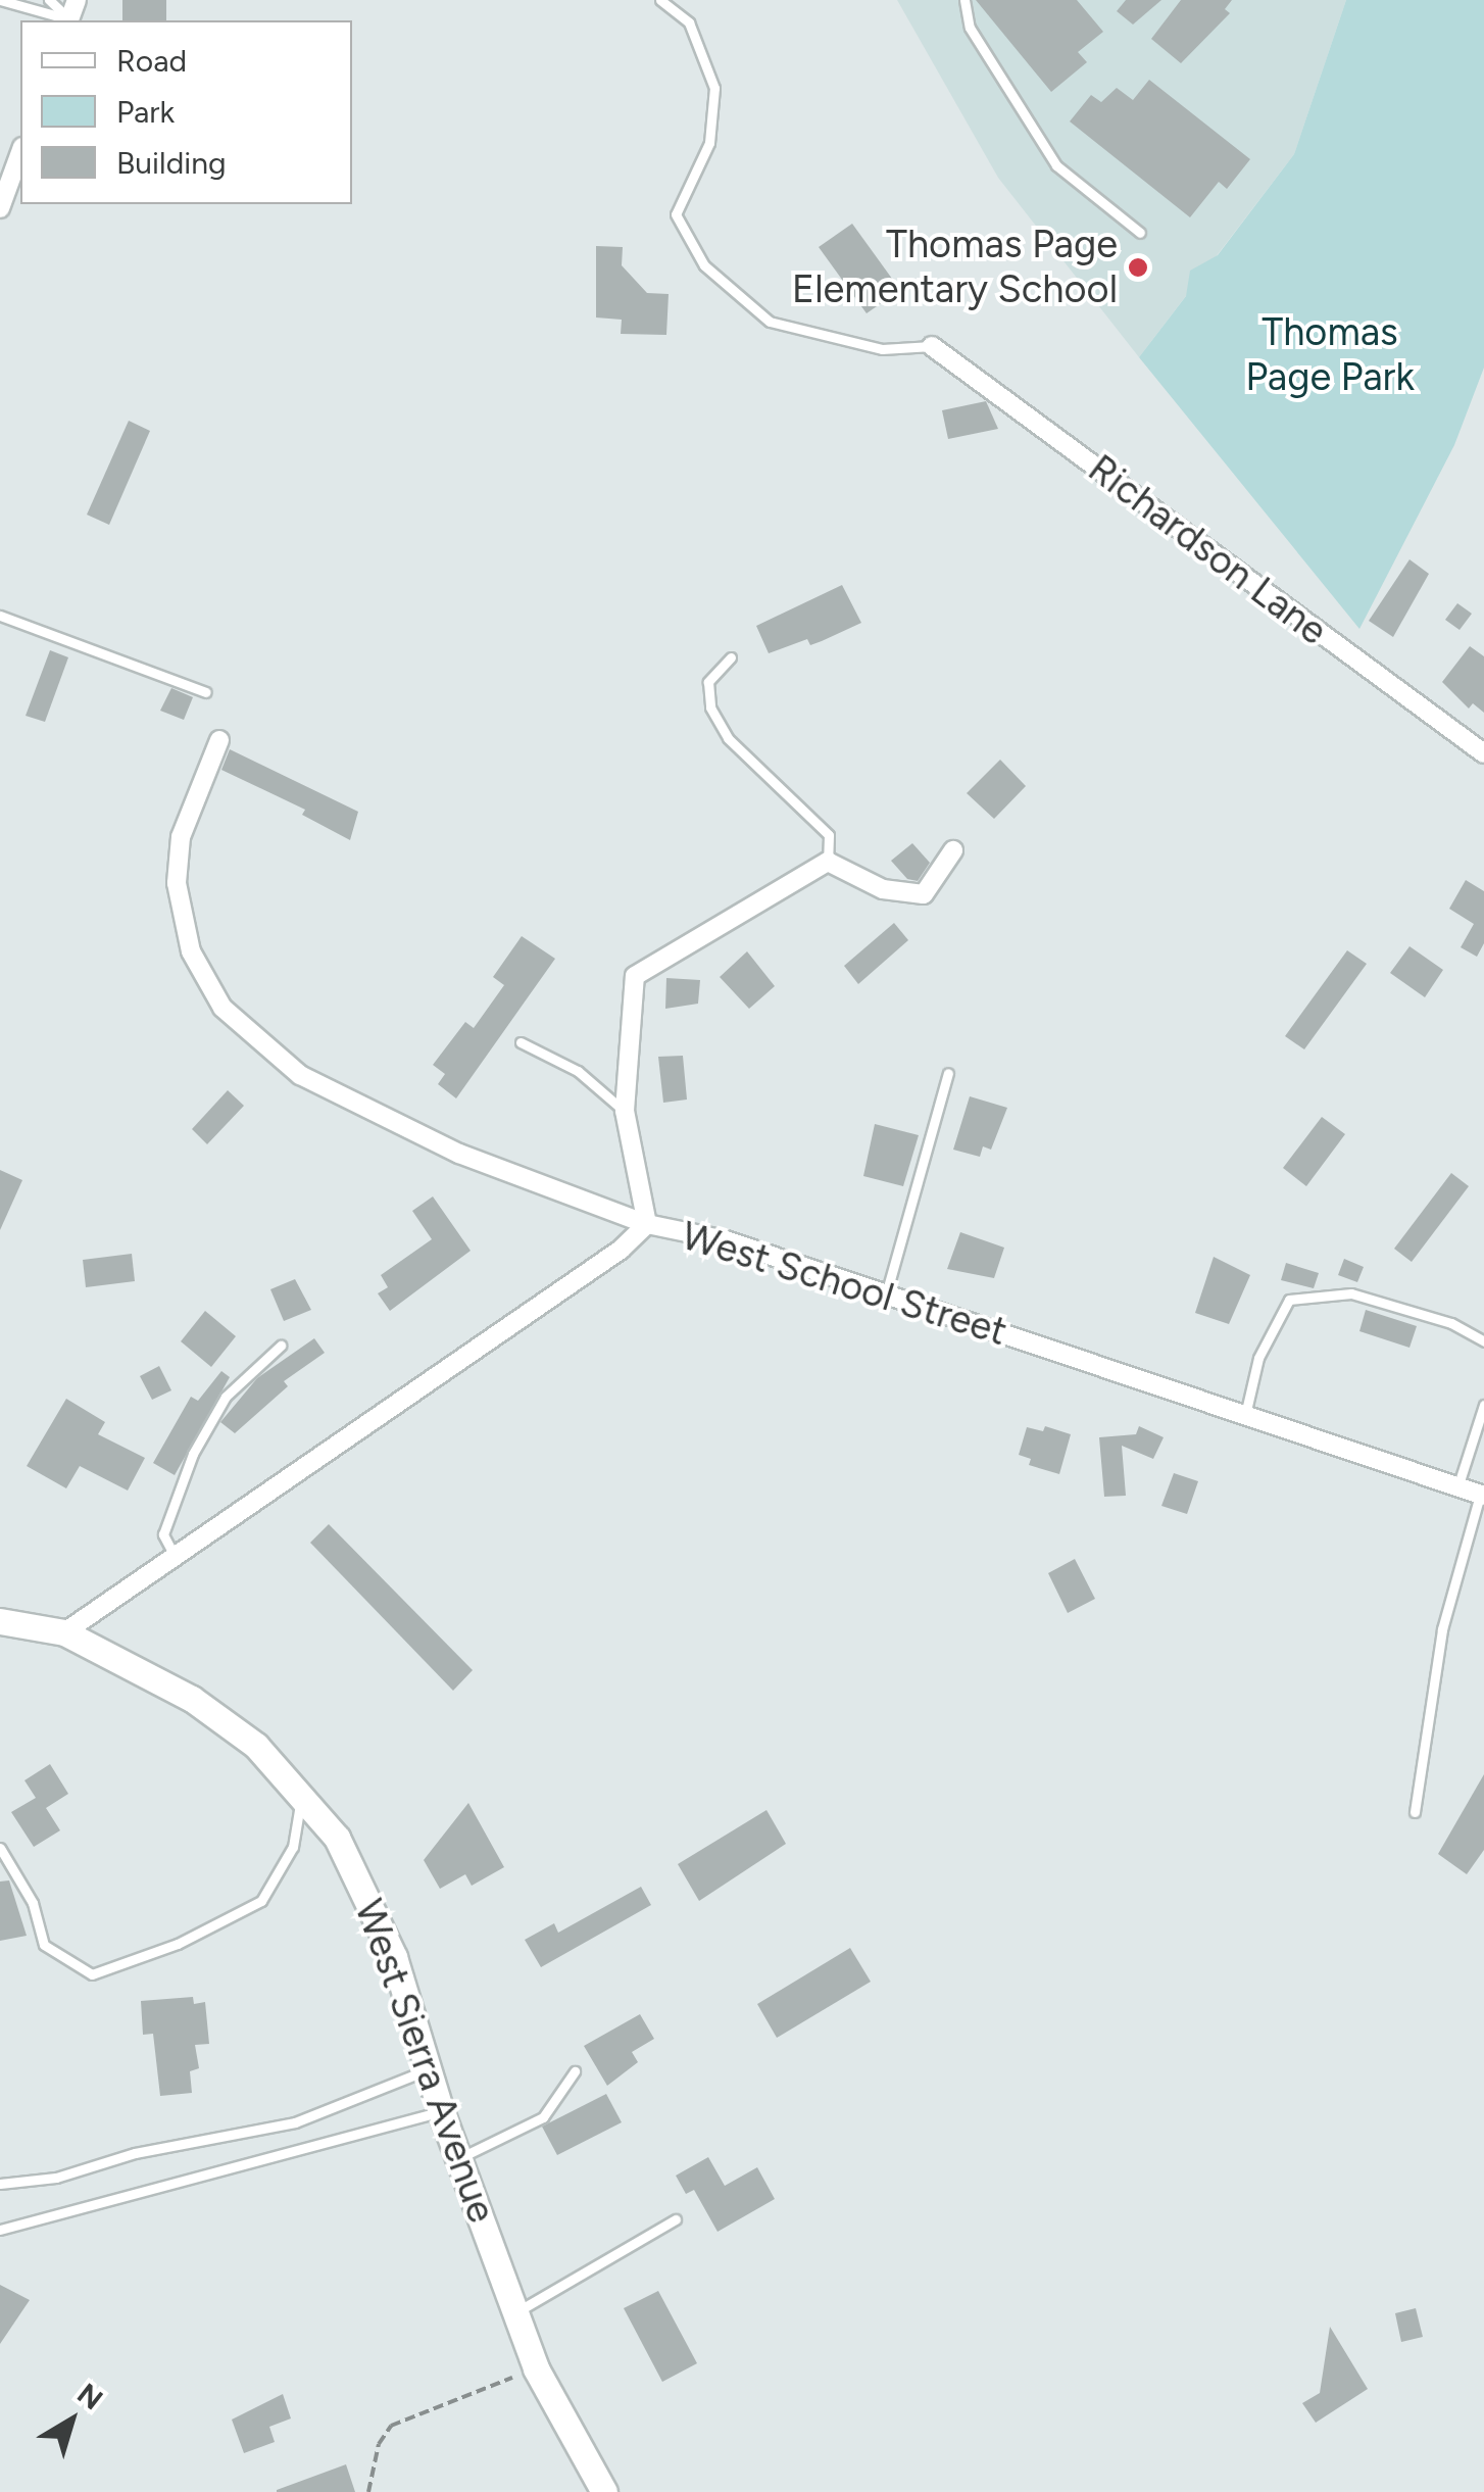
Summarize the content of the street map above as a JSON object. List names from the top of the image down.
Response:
{
  "streets": {
    "main road": ["West Sierra Avenue"],
    "street": ["Richardson Lane", "West School Street"]
  },
  "crossings": [
    ["West School Street", "West Sierra Avenue"]
  ],
  "parks": ["Thomas Page Park"],
  "places": ["Thomas Page Elementary School"],
  "legend": ["Road", "Park", "Building"],
  "north": "top right"
}
